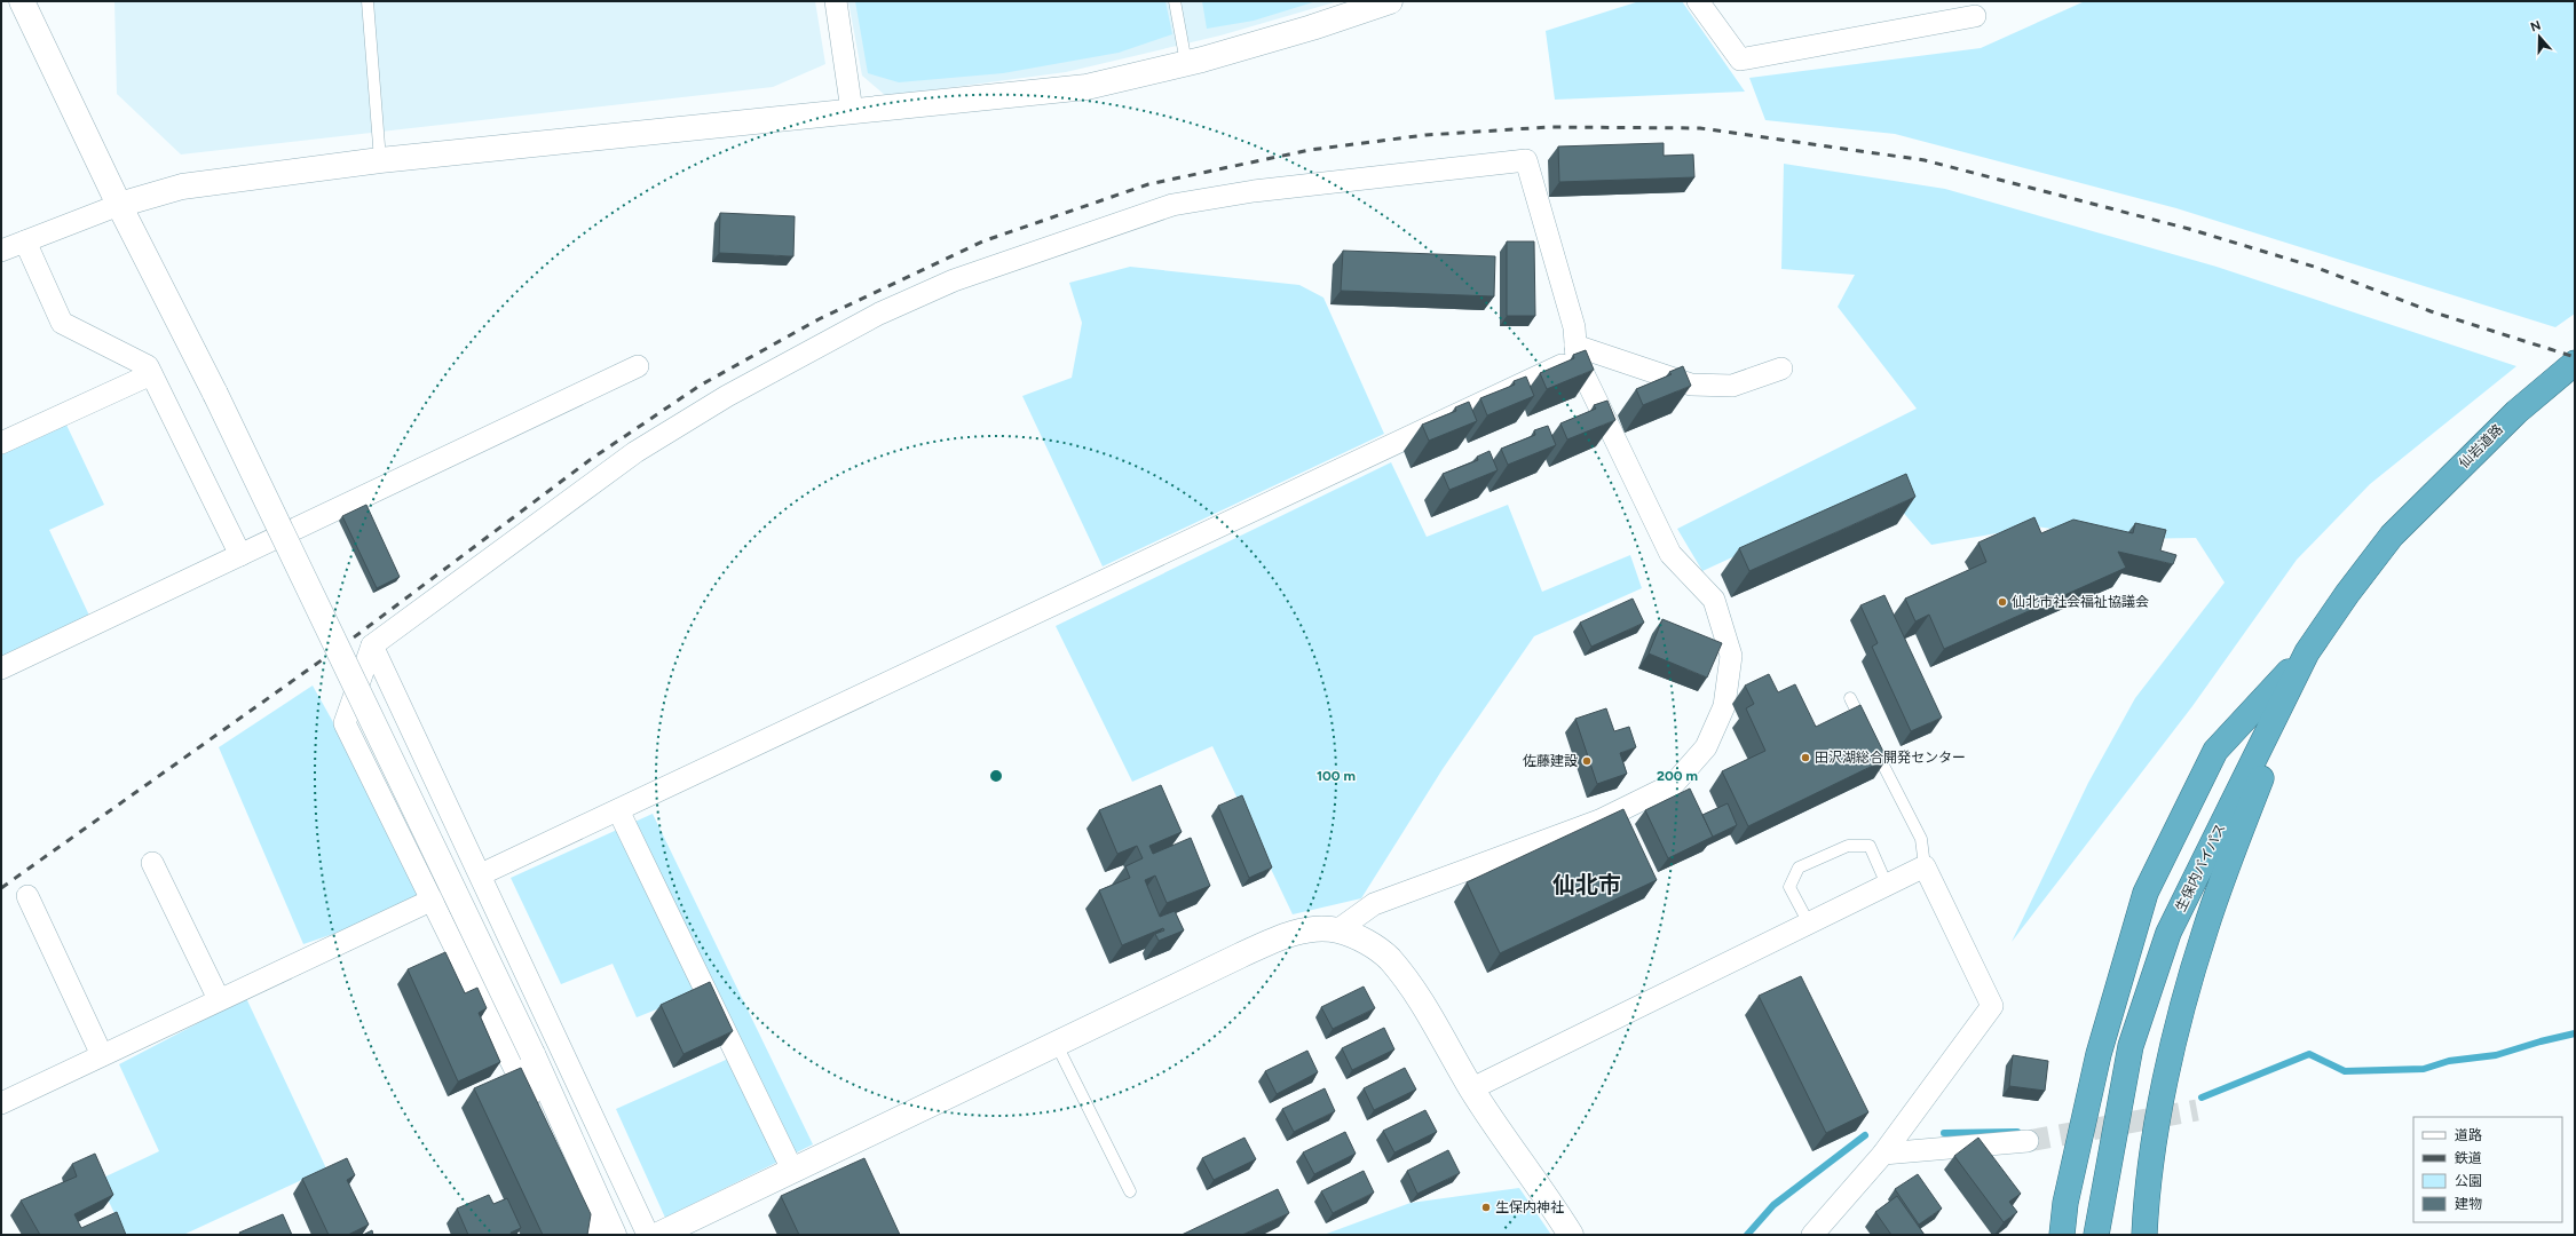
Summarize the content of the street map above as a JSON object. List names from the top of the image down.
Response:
{
  "streets": {
    "highway": ["仙岩道路", "生保内バイパス"]
  },
  "crossings": [
    ["仙岩道路", "生保内バイパス"]
  ],
  "districts": ["仙北市"],
  "places": [
    "仙北市社会福祉協議会",
    "田沢湖総合開発センター",
    "佐藤建設",
    "生保内神社"
  ],
  "legend": [
    "道路",
    "鉄道",
    "公園",
    "建物"
  ],
  "north": "top",
  "rings": ["100 m", "200 m"]
}
